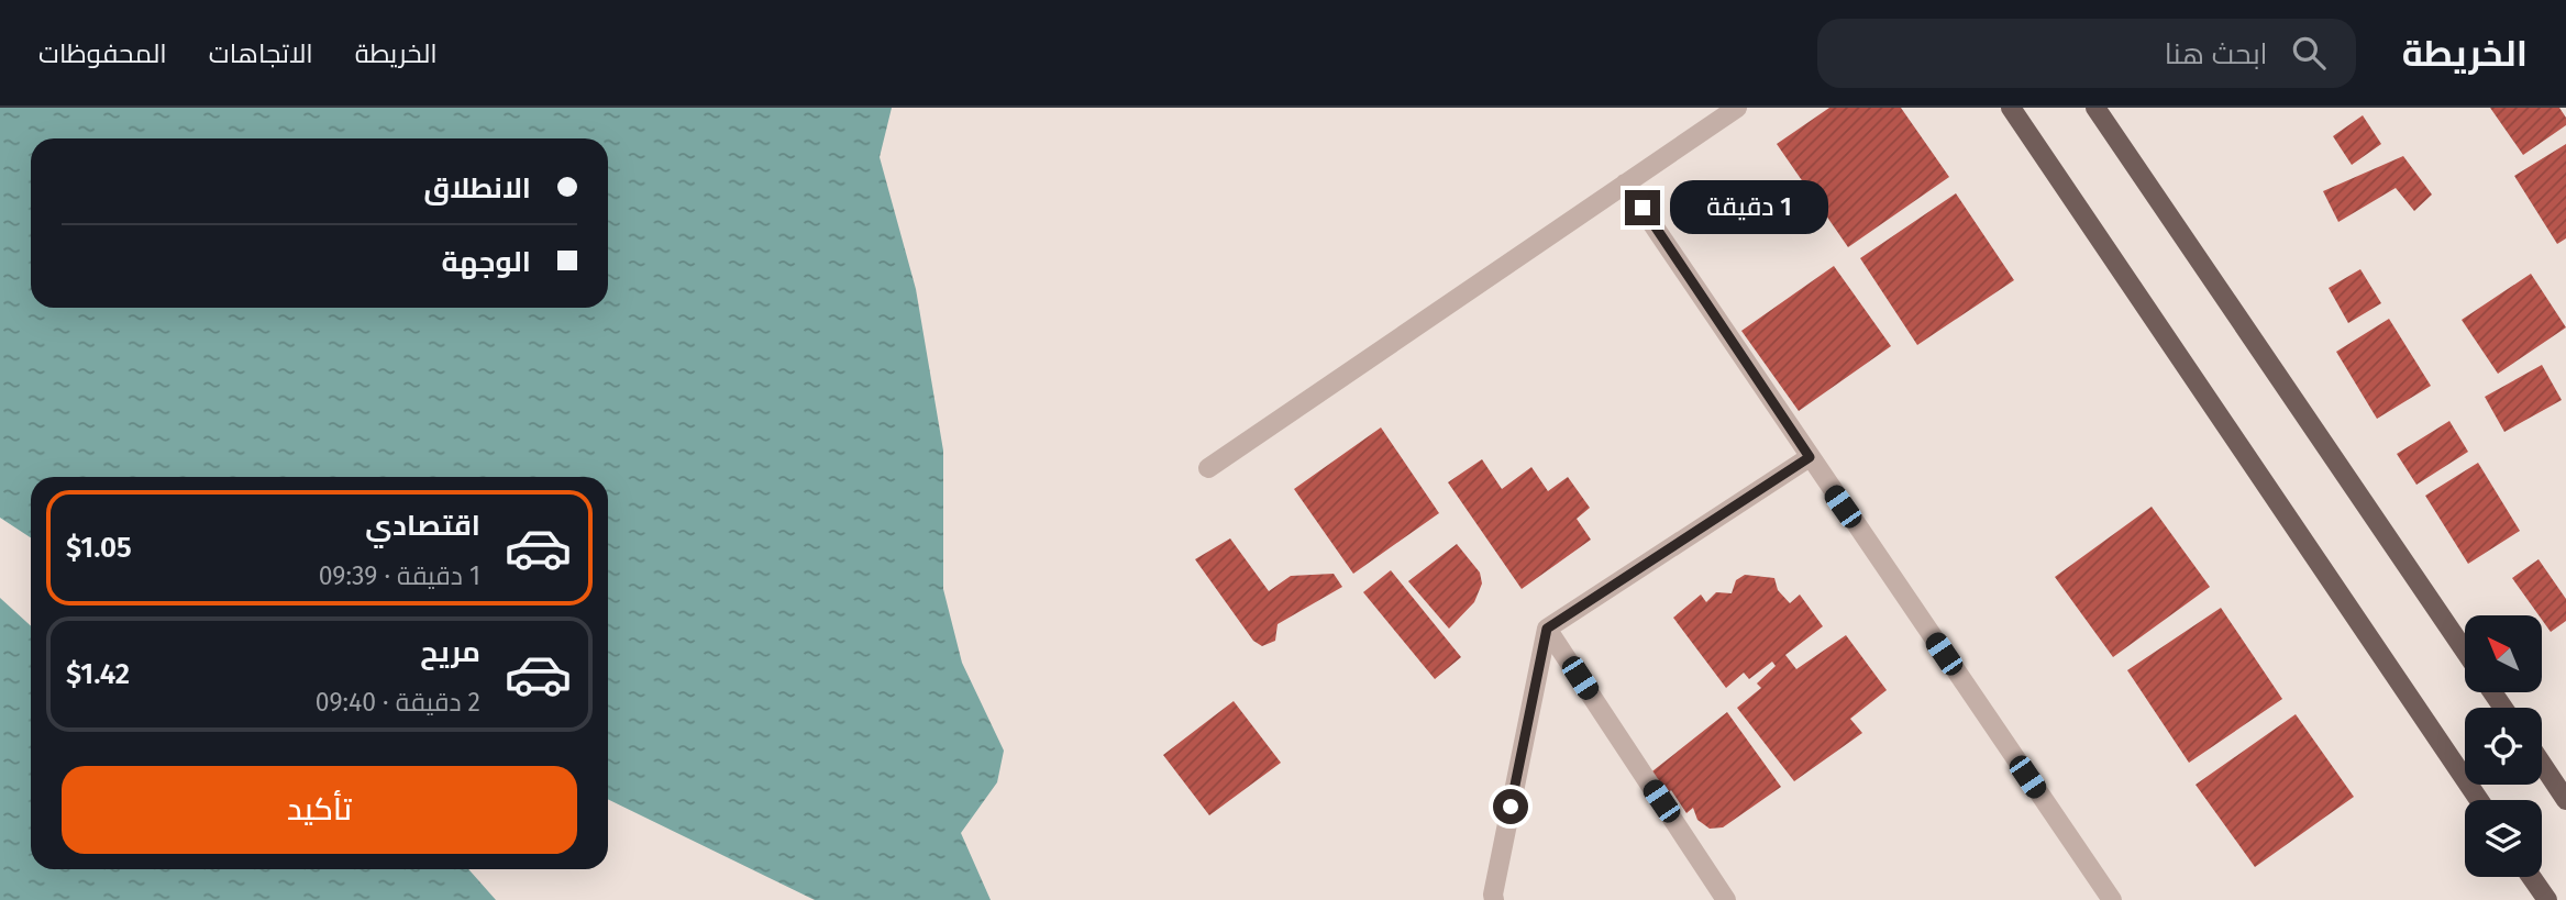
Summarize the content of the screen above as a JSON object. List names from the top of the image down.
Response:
{
  "north": "top left",
  "page": {
    "header": "الخريطة",
    "search": "ابحث هنا",
    "nav": ["الخريطة", "الاتجاهات", "المحفوظات"],
    "banner": ["الانطلاق", "الوجهة"],
    "bubble": "1 دقيقة",
    "list": [
      {
        "name": "اقتصادي",
        "note": "1 دقيقة · 09:39",
        "value": "$1.05"
      },
      {
        "name": "مريح",
        "note": "2 دقيقة · 09:40",
        "value": "$1.42"
      }
    ],
    "buttons": "تأكيد"
  }
}
